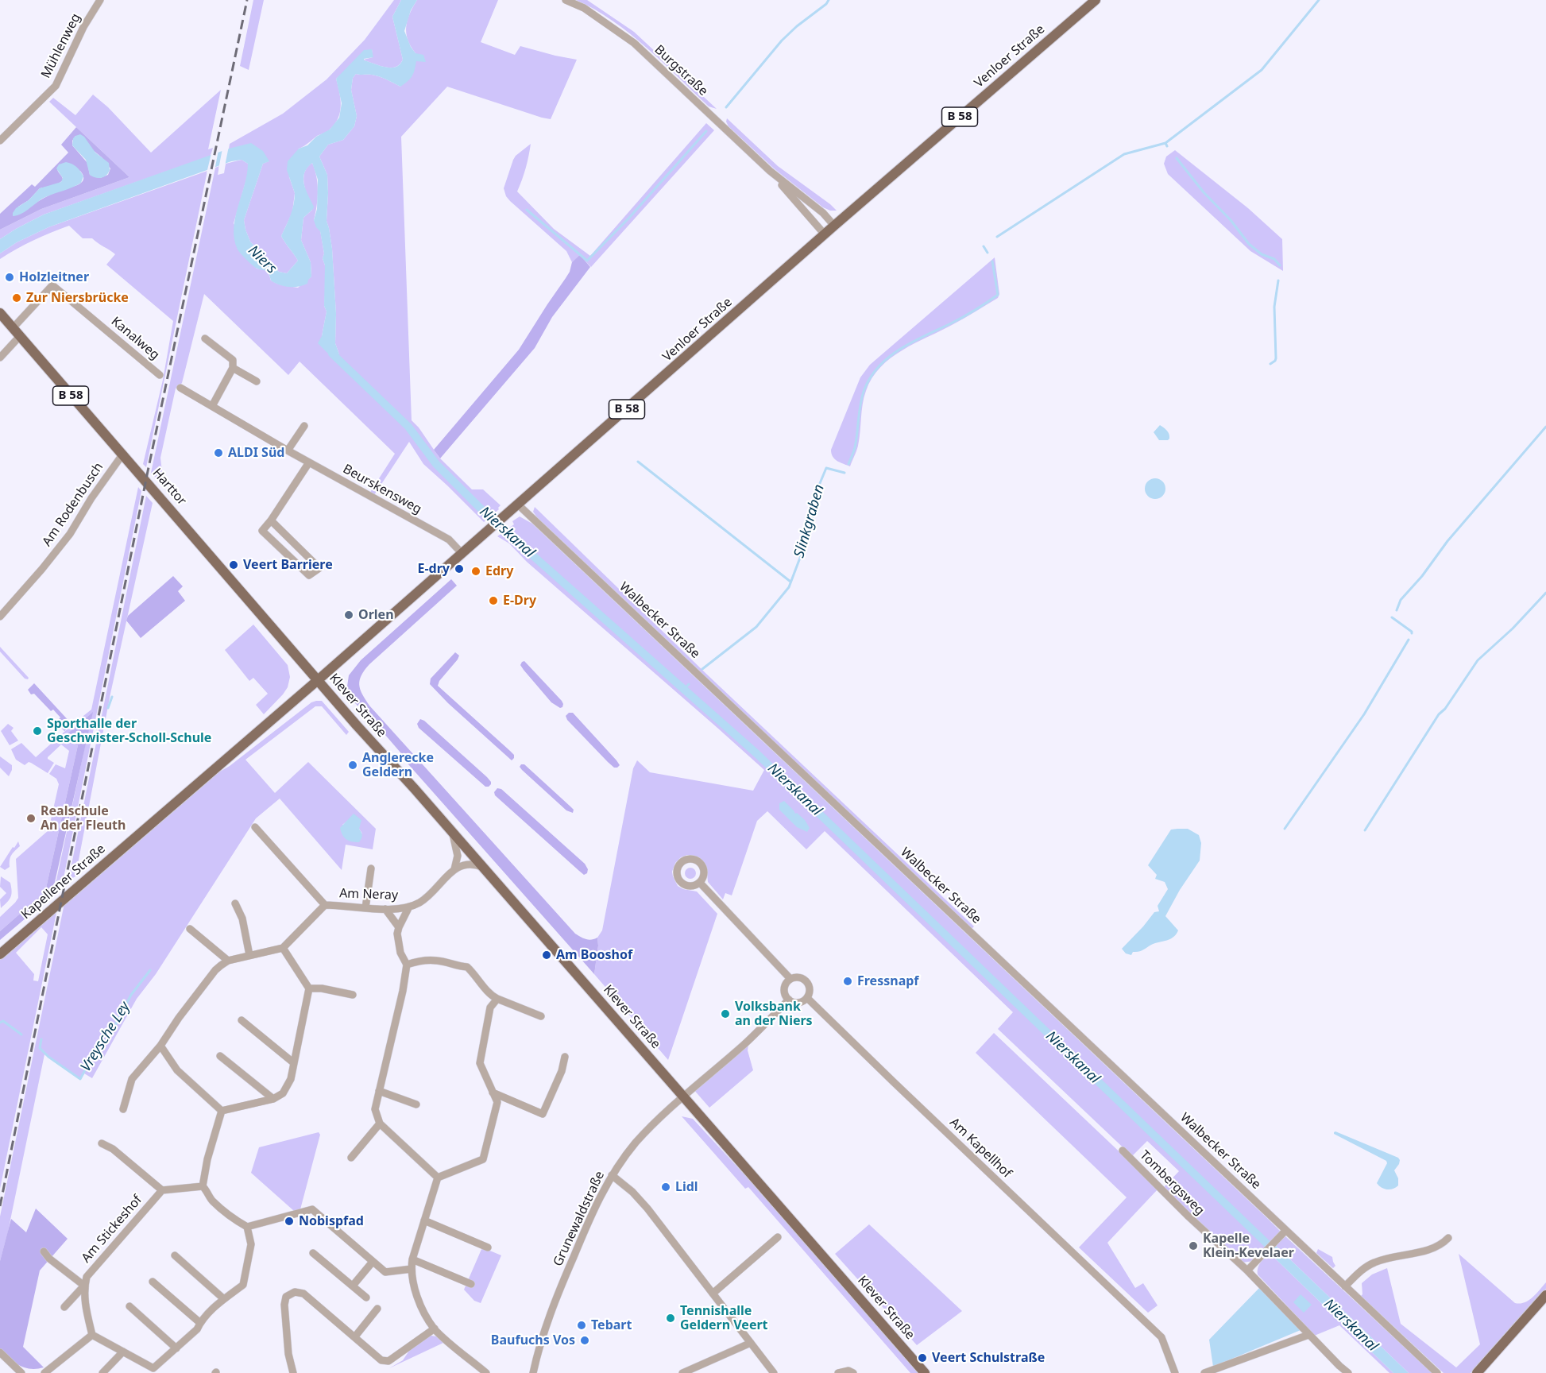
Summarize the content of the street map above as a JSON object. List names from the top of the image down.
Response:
{
  "streets": {
    "main road": [
      "Venloer Straße",
      "B 58",
      "Harttor",
      "Klever Straße",
      "Kapellener Straße"
    ],
    "street": [
      "Mühlenweg",
      "Burgstraße",
      "Kanalweg",
      "Beurskensweg",
      "Am Rodenbusch",
      "Walbecker Straße",
      "Am Neray",
      "Am Kapellhof",
      "Tombergsweg",
      "Grunewaldstraße",
      "Am Stickeshof"
    ]
  },
  "crossings": [
    ["Venloer Straße", "Burgstraße"],
    ["Venloer Straße", "Harttor"],
    ["Venloer Straße", "Beurskensweg"],
    ["Venloer Straße", "Walbecker Straße"],
    ["Venloer Straße", "Klever Straße"],
    ["Venloer Straße", "Kapellener Straße"],
    ["Kanalweg", "Harttor"],
    ["Harttor", "Am Rodenbusch"],
    ["Harttor", "Klever Straße"],
    ["Harttor", "Kapellener Straße"],
    ["Klever Straße", "Kapellener Straße"],
    ["Klever Straße", "Grunewaldstraße"]
  ],
  "water": [
    "Niers",
    "Slinkgraben",
    "Nierskanal",
    "Vreysche Ley"
  ],
  "places": [
    "Holzleitner",
    "Zur Niersbrücke",
    "ALDI Süd",
    "Veert Barriere",
    "E-dry",
    "Edry",
    "E-Dry",
    "Orlen",
    "Sporthalle der Geschwister-Scholl-Schule",
    "Anglerecke Geldern",
    "Realschule An der Fleuth",
    "Am Booshof",
    "Fressnapf",
    "Volksbank an der Niers",
    "Lidl",
    "Nobispfad",
    "Kapelle Klein-Kevelaer",
    "Tennishalle Geldern Veert",
    "Tebart",
    "Baufuchs Vos",
    "Veert Schulstraße"
  ]
}
